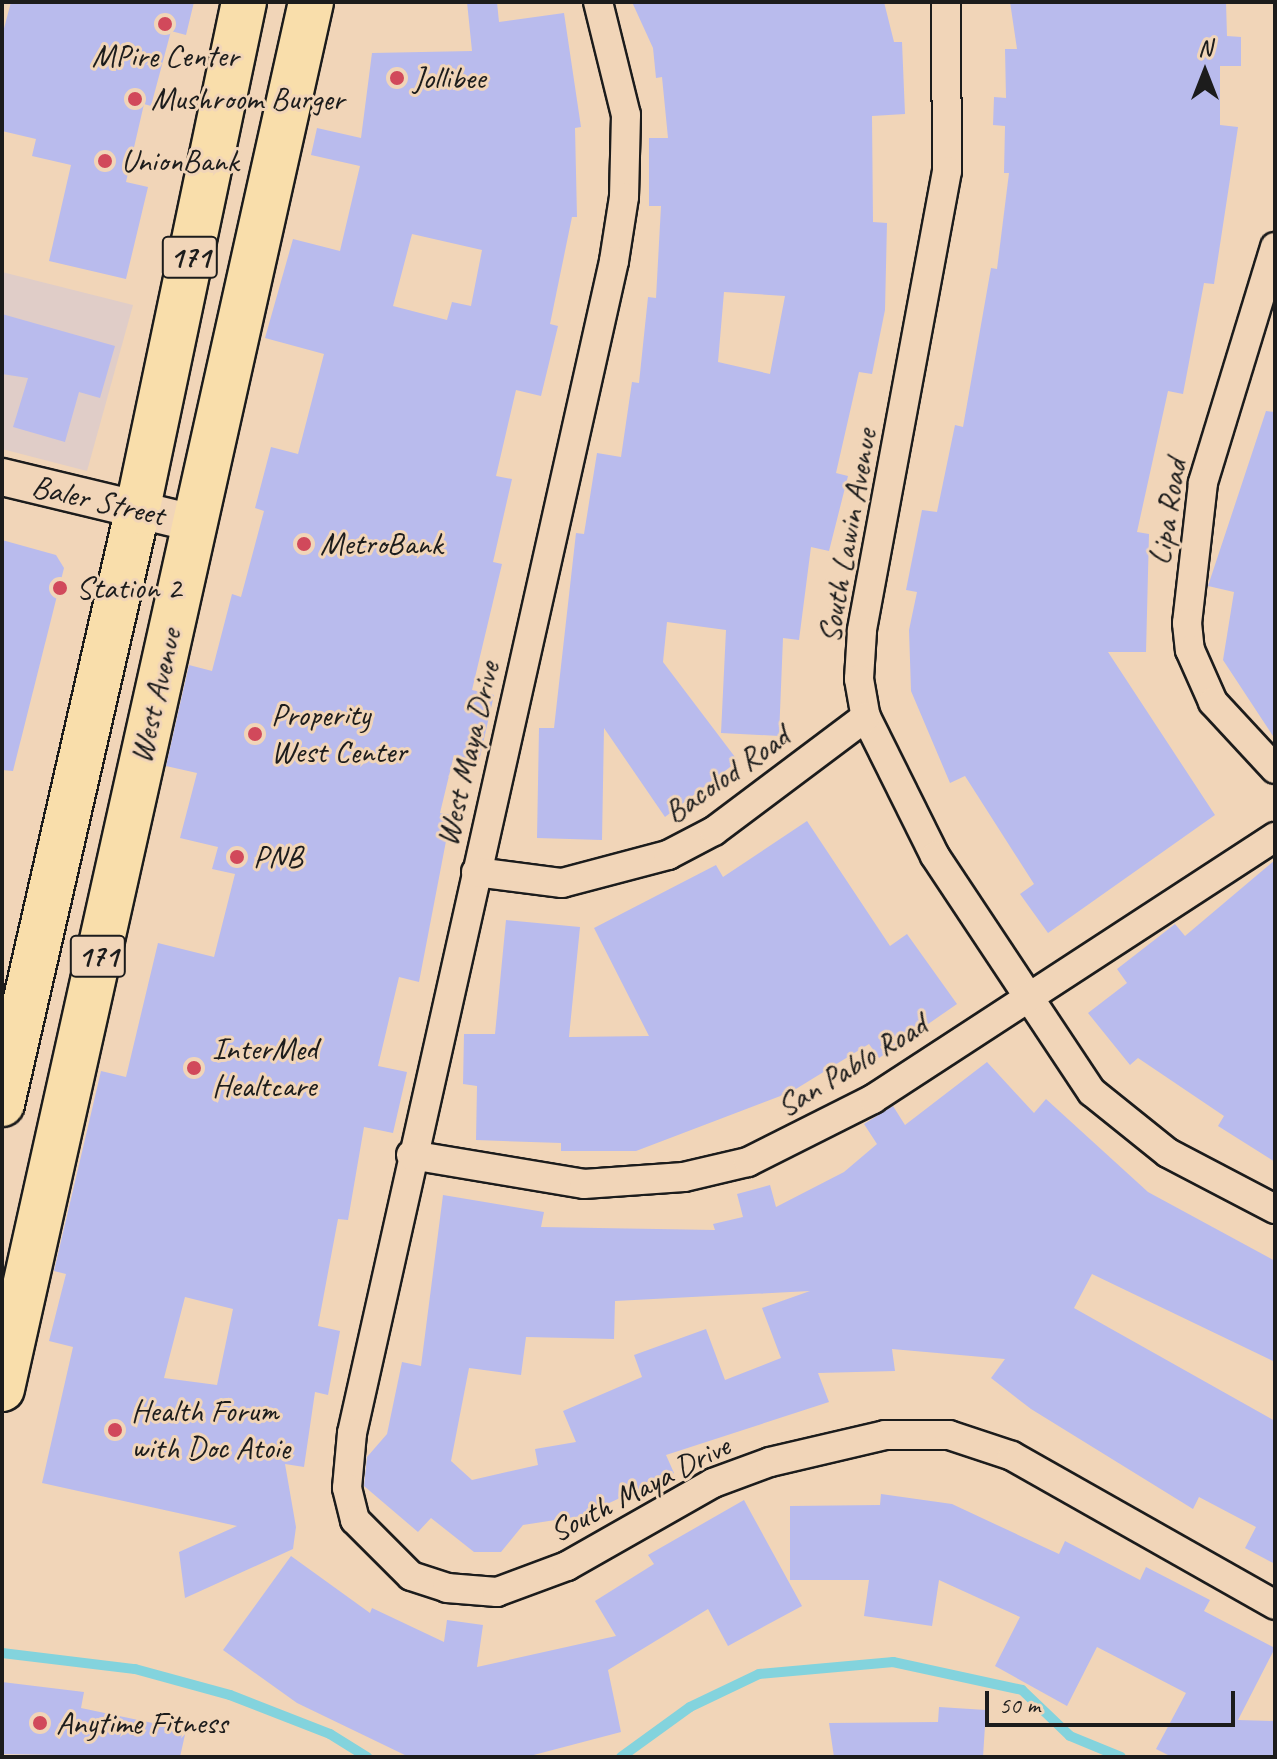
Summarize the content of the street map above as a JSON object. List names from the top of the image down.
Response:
{
  "streets": {
    "main road": ["171", "West Avenue"],
    "street": [
      "Baler Street",
      "Lipa Road",
      "South Lawin Avenue",
      "West Maya Drive",
      "Bacolod Road",
      "San Pablo Road",
      "South Maya Drive"
    ]
  },
  "crossings": [
    ["Baler Street", "West Avenue"],
    ["South Lawin Avenue", "Bacolod Road"],
    ["South Lawin Avenue", "San Pablo Road"],
    ["West Maya Drive", "Bacolod Road"],
    ["West Maya Drive", "San Pablo Road"],
    ["West Maya Drive", "South Maya Drive"]
  ],
  "places": [
    "MPire Center",
    "Jollibee",
    "Mushroom Burger",
    "UnionBank",
    "MetroBank",
    "Station 2",
    "Properity West Center",
    "PNB",
    "InterMed Healtcare",
    "Health Forum with Doc Atoie",
    "Anytime Fitness"
  ],
  "scale_bar": "50 m",
  "north": "top"
}
